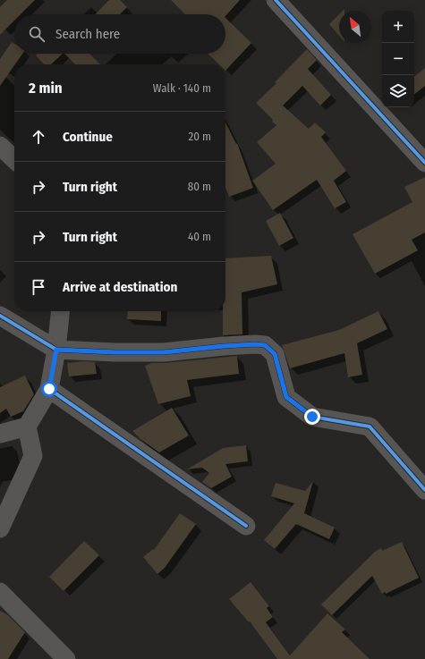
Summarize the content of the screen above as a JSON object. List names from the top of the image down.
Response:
{
  "north": "top left",
  "page": {
    "map_buttons": ["+", "−"],
    "search": "Search here",
    "heading": ["2 min", "Walk · 140 m"],
    "list": [
      ["Continue", "20 m"],
      ["Turn right", "80 m"],
      ["Turn right", "40 m"],
      "Arrive at destination"
    ]
  }
}
